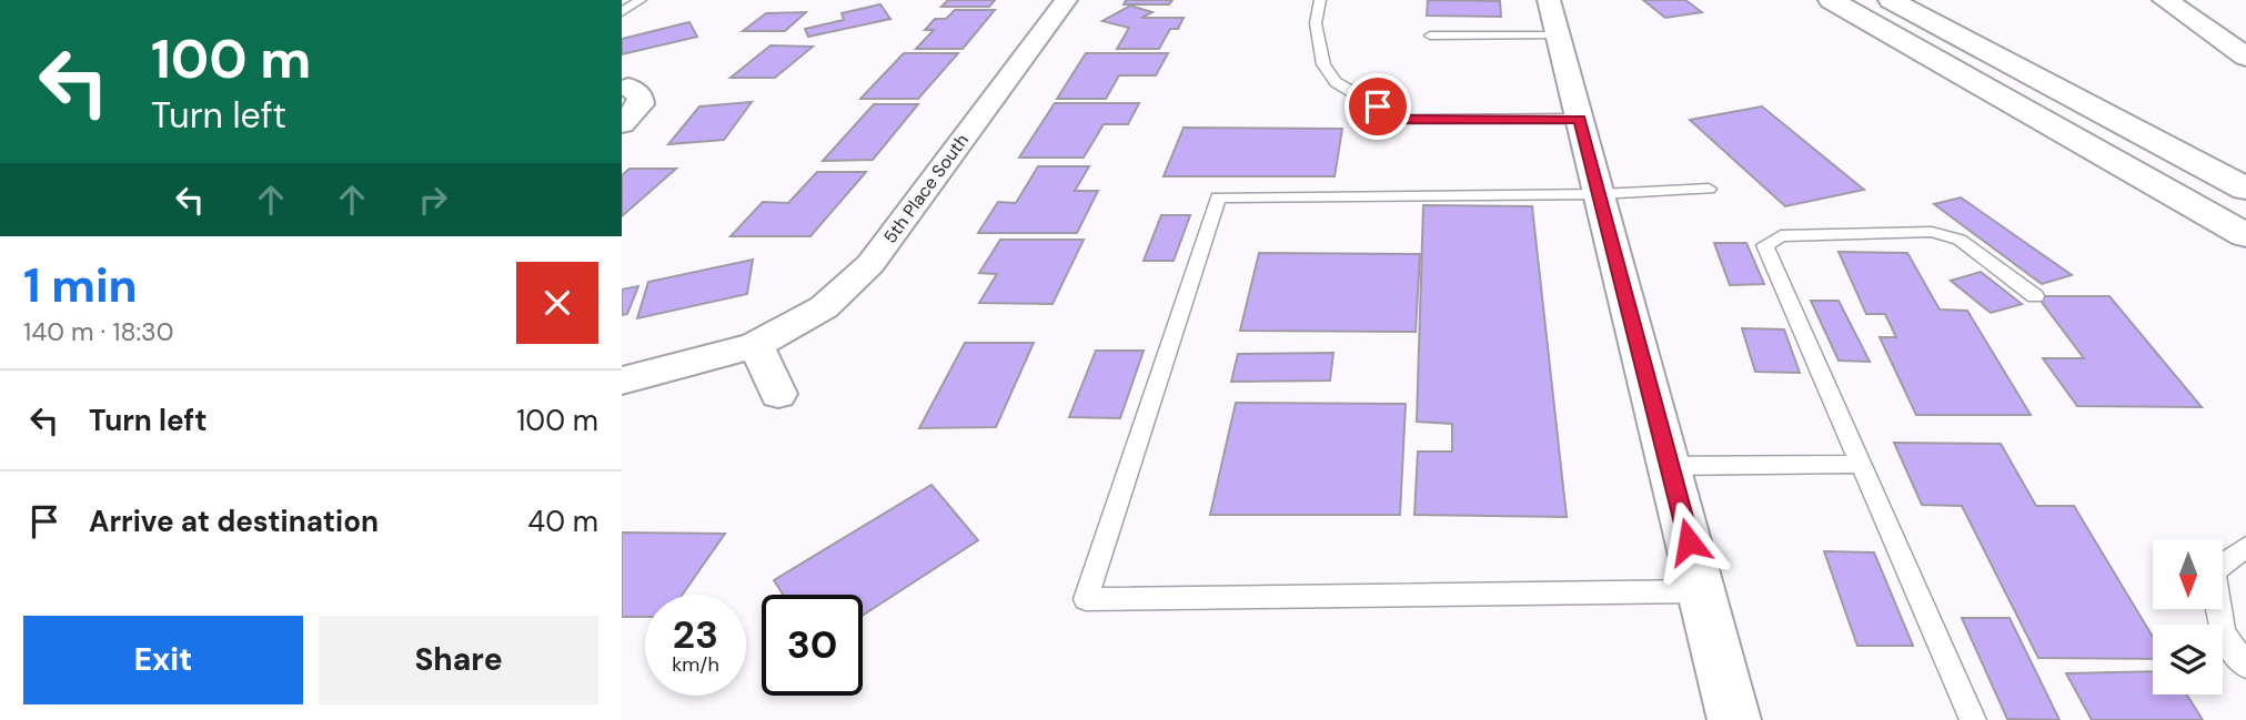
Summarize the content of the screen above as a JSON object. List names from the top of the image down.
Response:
{
  "streets": {
    "street": ["5th Place South"]
  },
  "north": "bottom",
  "page": {
    "turn": ["100 m", "Turn left"],
    "heading": ["1 min", "140 m · 18:30"],
    "list": [
      {
        "name": "Turn left",
        "value": "100 m"
      },
      {
        "name": "Arrive at destination",
        "value": "40 m"
      }
    ],
    "speed": "23 km/h",
    "limit": "30",
    "buttons": ["Exit", "Share"]
  }
}
